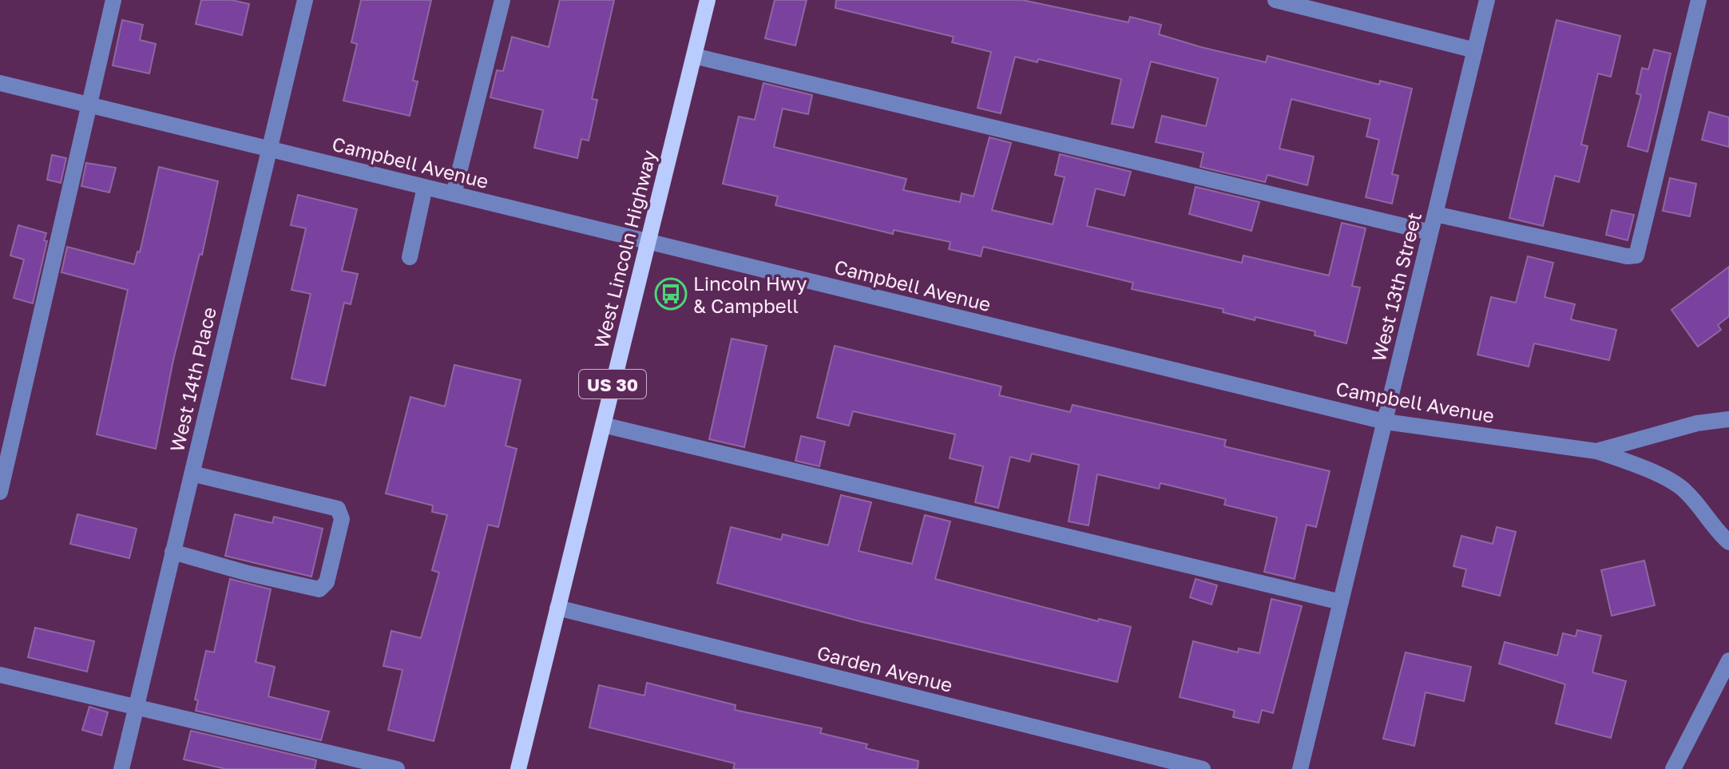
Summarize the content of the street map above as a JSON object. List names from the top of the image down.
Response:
{
  "streets": {
    "main road": ["West Lincoln Highway", "US 30"],
    "street": [
      "Campbell Avenue",
      "West 13th Street",
      "West 14th Place",
      "Garden Avenue"
    ]
  },
  "crossings": [
    ["Campbell Avenue", "West Lincoln Highway"],
    ["Campbell Avenue", "West 13th Street"],
    ["Campbell Avenue", "West 14th Place"],
    ["West Lincoln Highway", "Garden Avenue"]
  ],
  "places": {
    "bus stop": ["Lincoln Hwy & Campbell"]
  }
}
